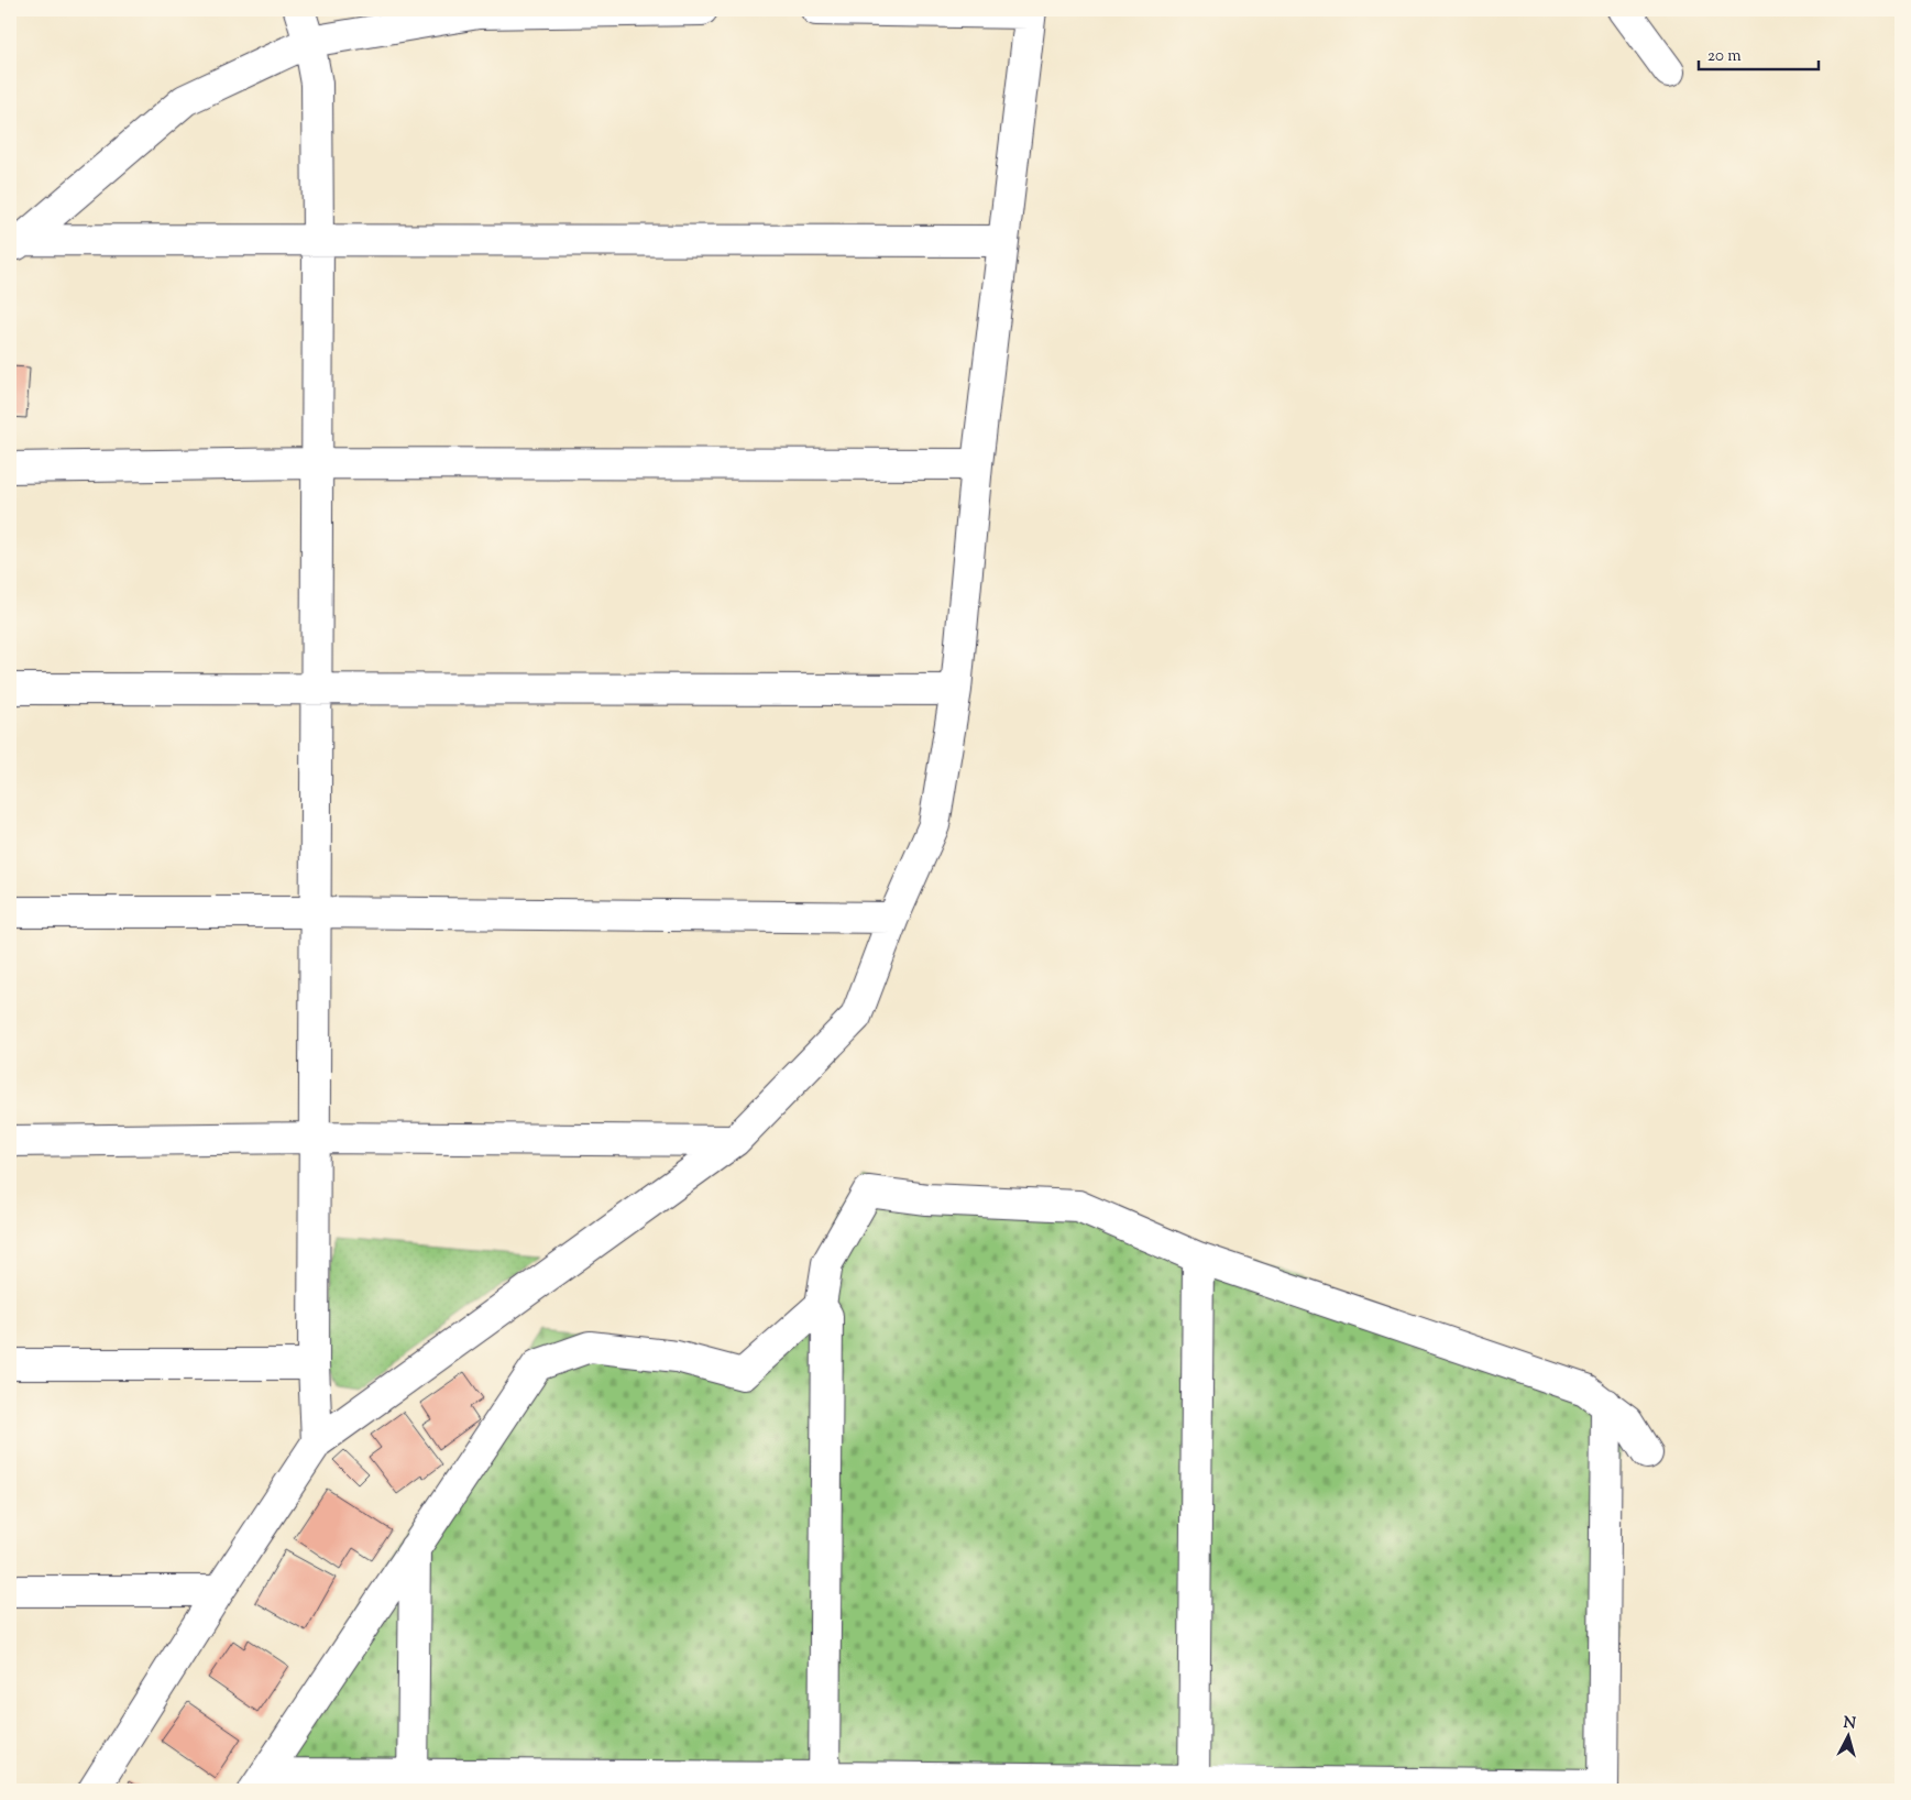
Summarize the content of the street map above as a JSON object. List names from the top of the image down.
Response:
{
  "scale_bar": "20 m",
  "north": "top"
}
